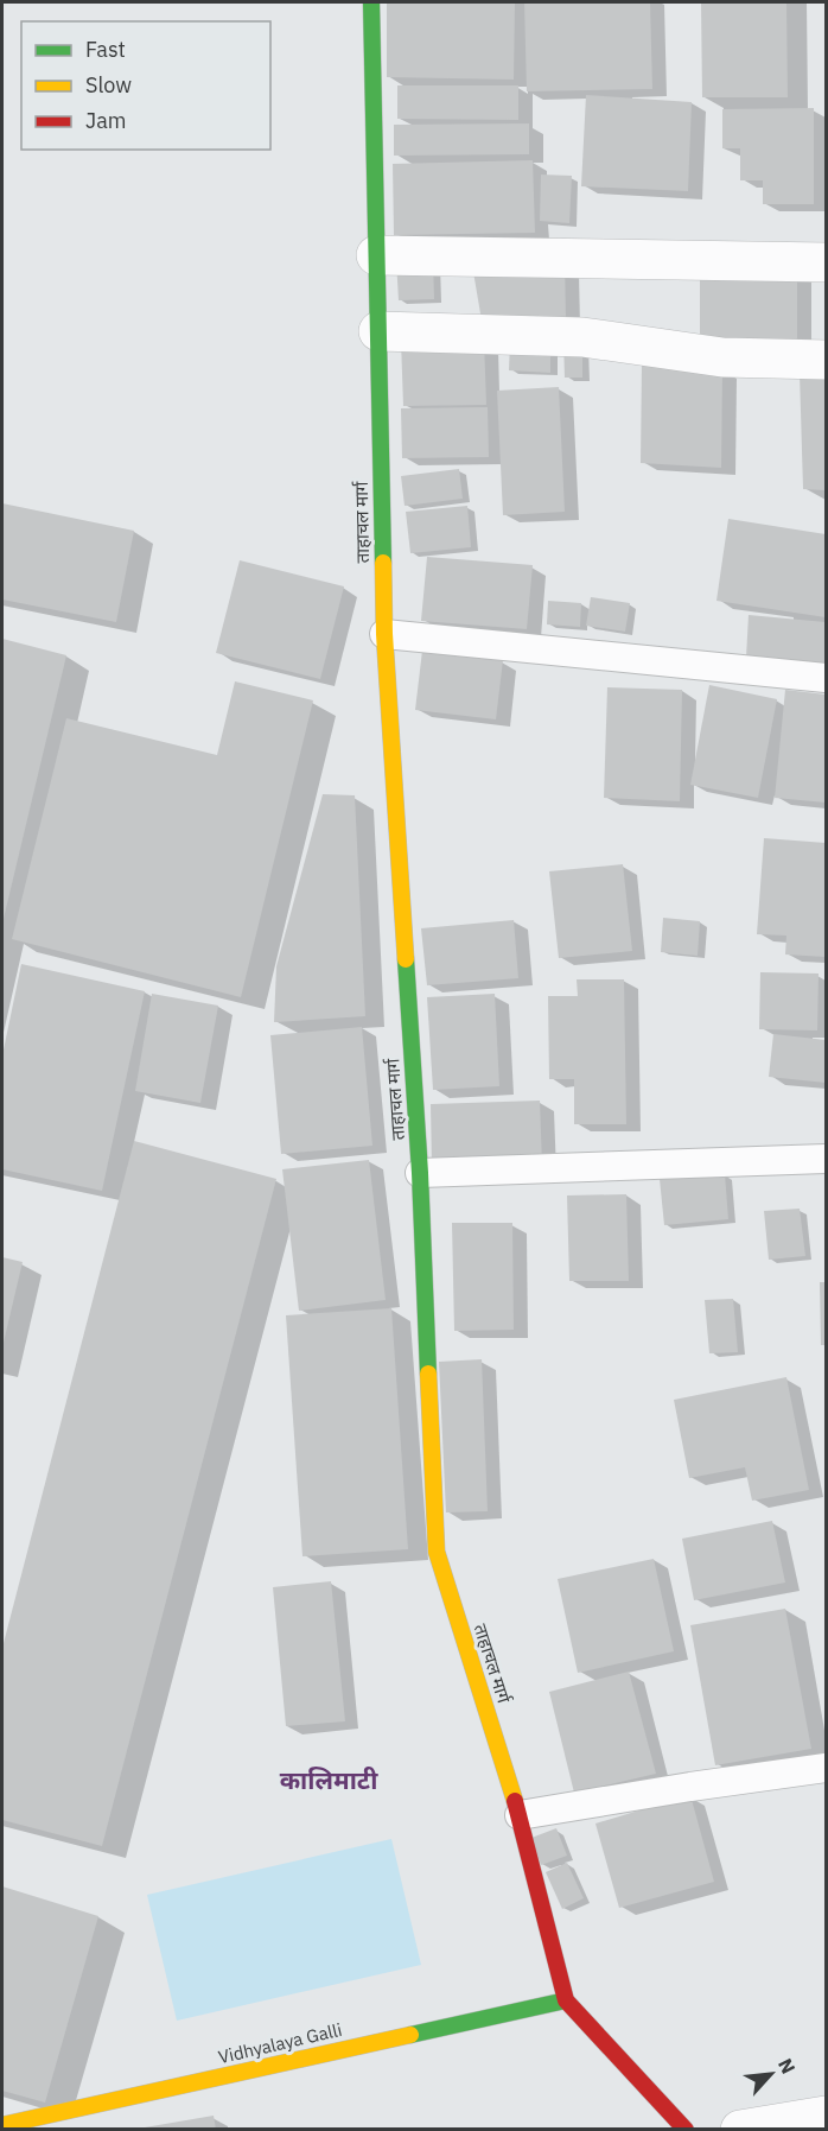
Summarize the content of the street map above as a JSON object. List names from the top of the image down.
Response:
{
  "streets": {
    "street": ["ताहाचल मार्ग", "Vidhyalaya Galli"]
  },
  "crossings": [
    ["ताहाचल मार्ग", "Vidhyalaya Galli"]
  ],
  "districts": ["कालिमाटी"],
  "legend": ["Fast", "Slow", "Jam"],
  "north": "top right"
}
